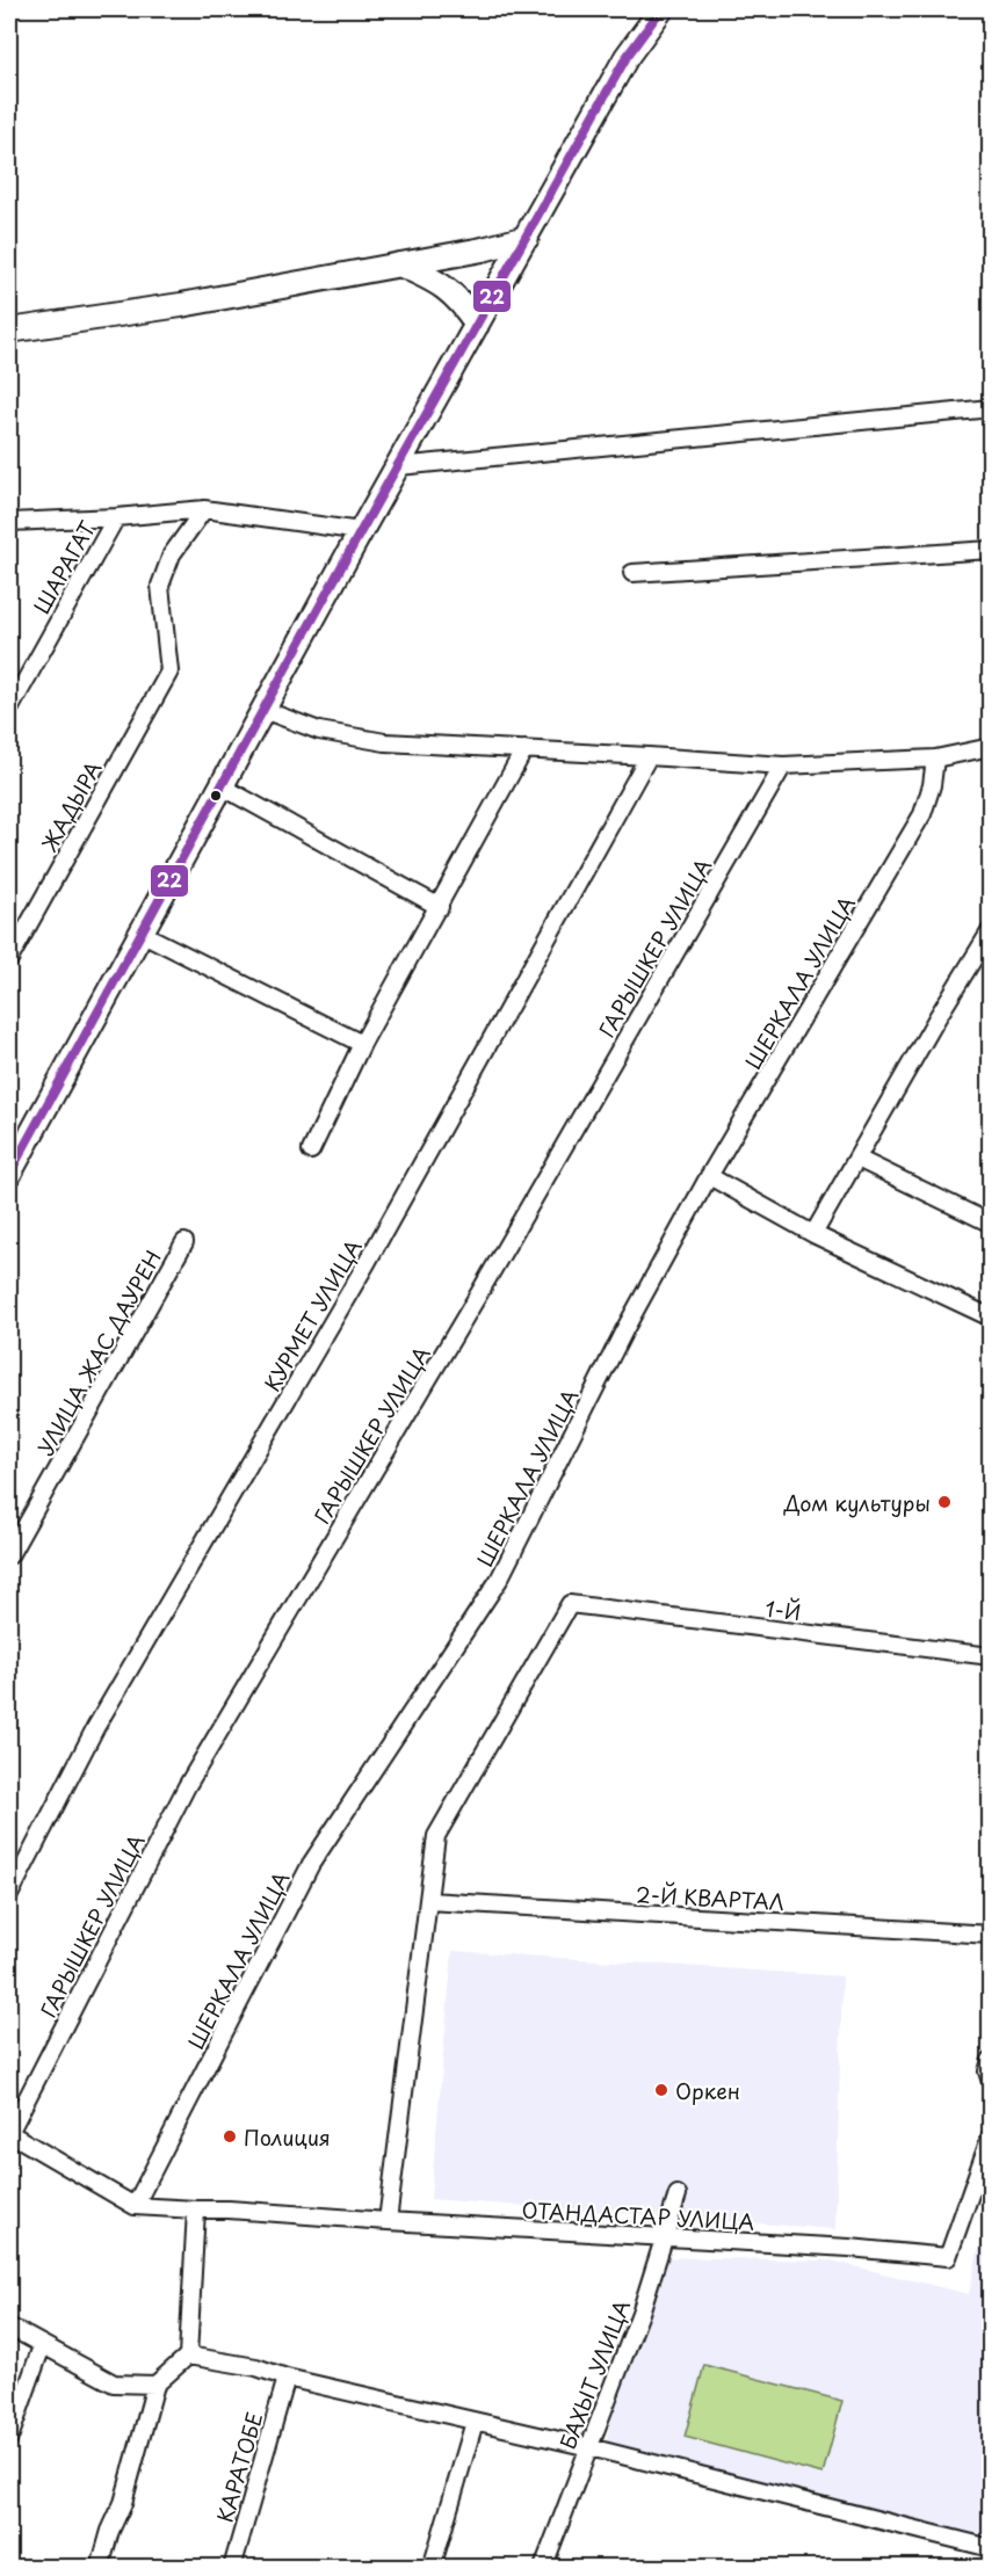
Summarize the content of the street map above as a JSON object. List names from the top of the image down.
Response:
{
  "streets": {
    "street": [
      "ШАРАГАТ",
      "ЖАДЫРА",
      "ГАРЫШКЕР УЛИЦА",
      "ШЕРКАЛА УЛИЦА",
      "КУРМЕТ УЛИЦА",
      "УЛИЦА ЖАС ДАУРЕН",
      "1-Й",
      "2-Й КВАРТАЛ",
      "ОТАНДАСТАР УЛИЦА",
      "БАХЫТ УЛИЦА",
      "КАРАТОБЕ"
    ]
  },
  "crossings": [
    ["ШЕРКАЛА УЛИЦА", "ОТАНДАСТАР УЛИЦА"],
    ["1-Й", "2-Й КВАРТАЛ"],
    ["ОТАНДАСТАР УЛИЦА", "БАХЫТ УЛИЦА"]
  ],
  "places": ["Дом культуры", "Оркен", "Полиция"],
  "lines": ["transit line 22"]
}
